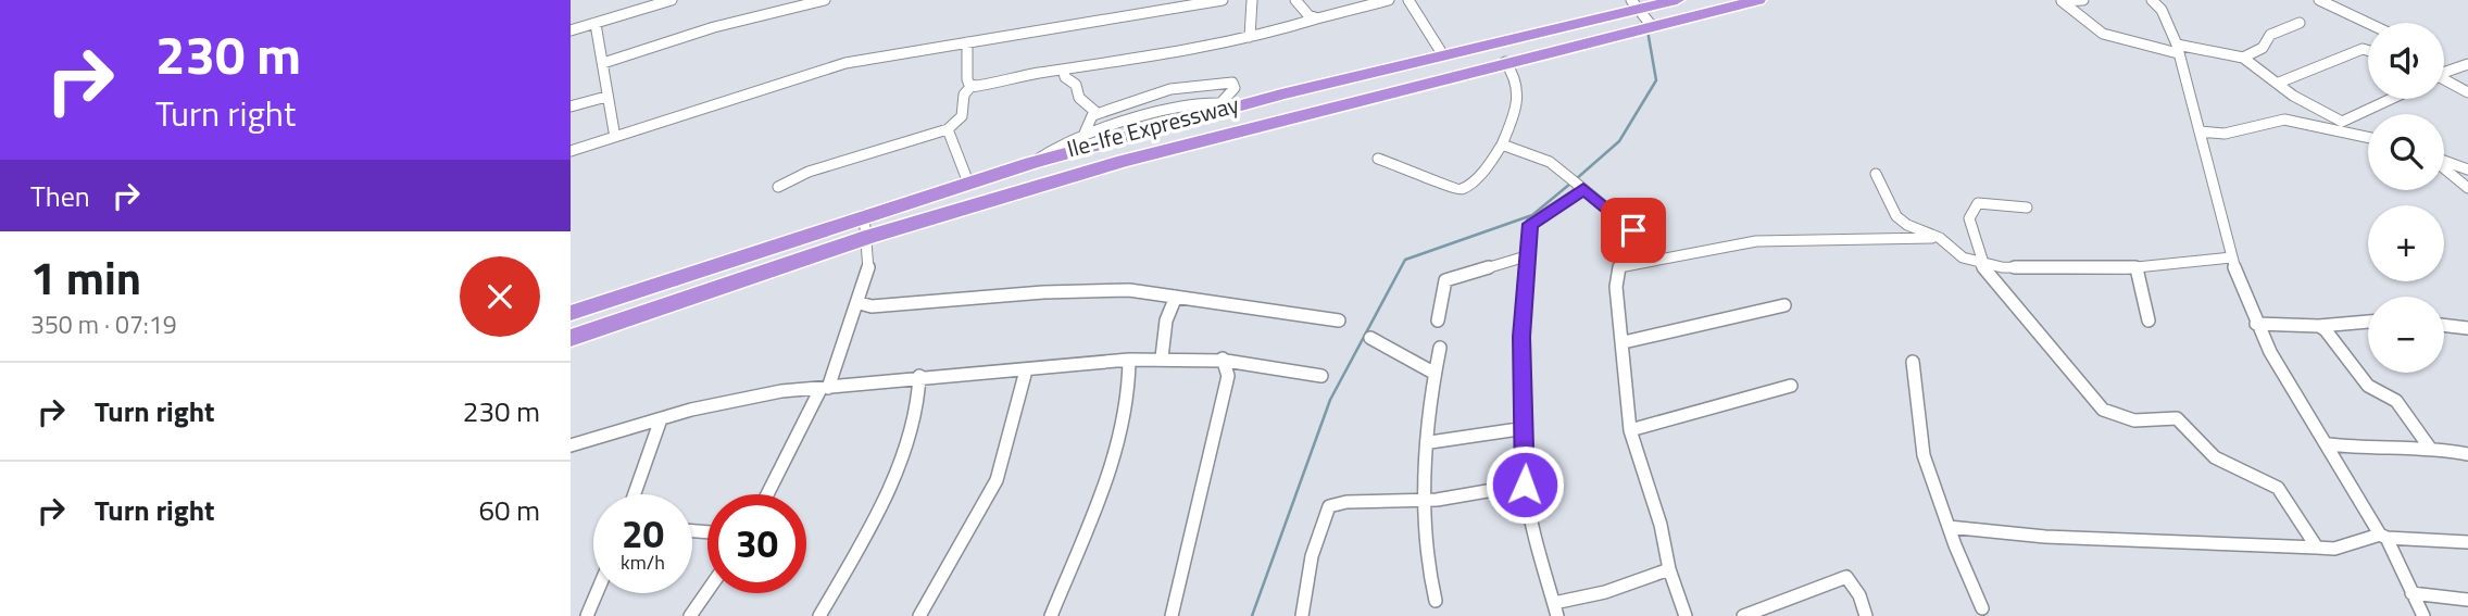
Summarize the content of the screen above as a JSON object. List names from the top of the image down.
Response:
{
  "streets": {
    "highway": ["Ile-Ife Expressway"]
  },
  "page": {
    "turn": ["230 m", "Turn right"],
    "map_buttons": ["+", "−"],
    "then": "Then",
    "heading": ["1 min", "350 m · 07:19"],
    "list": [
      {
        "name": "Turn right",
        "value": "230 m"
      },
      {
        "name": "Turn right",
        "value": "60 m"
      }
    ],
    "speed": "20 km/h",
    "limit": "30"
  }
}
